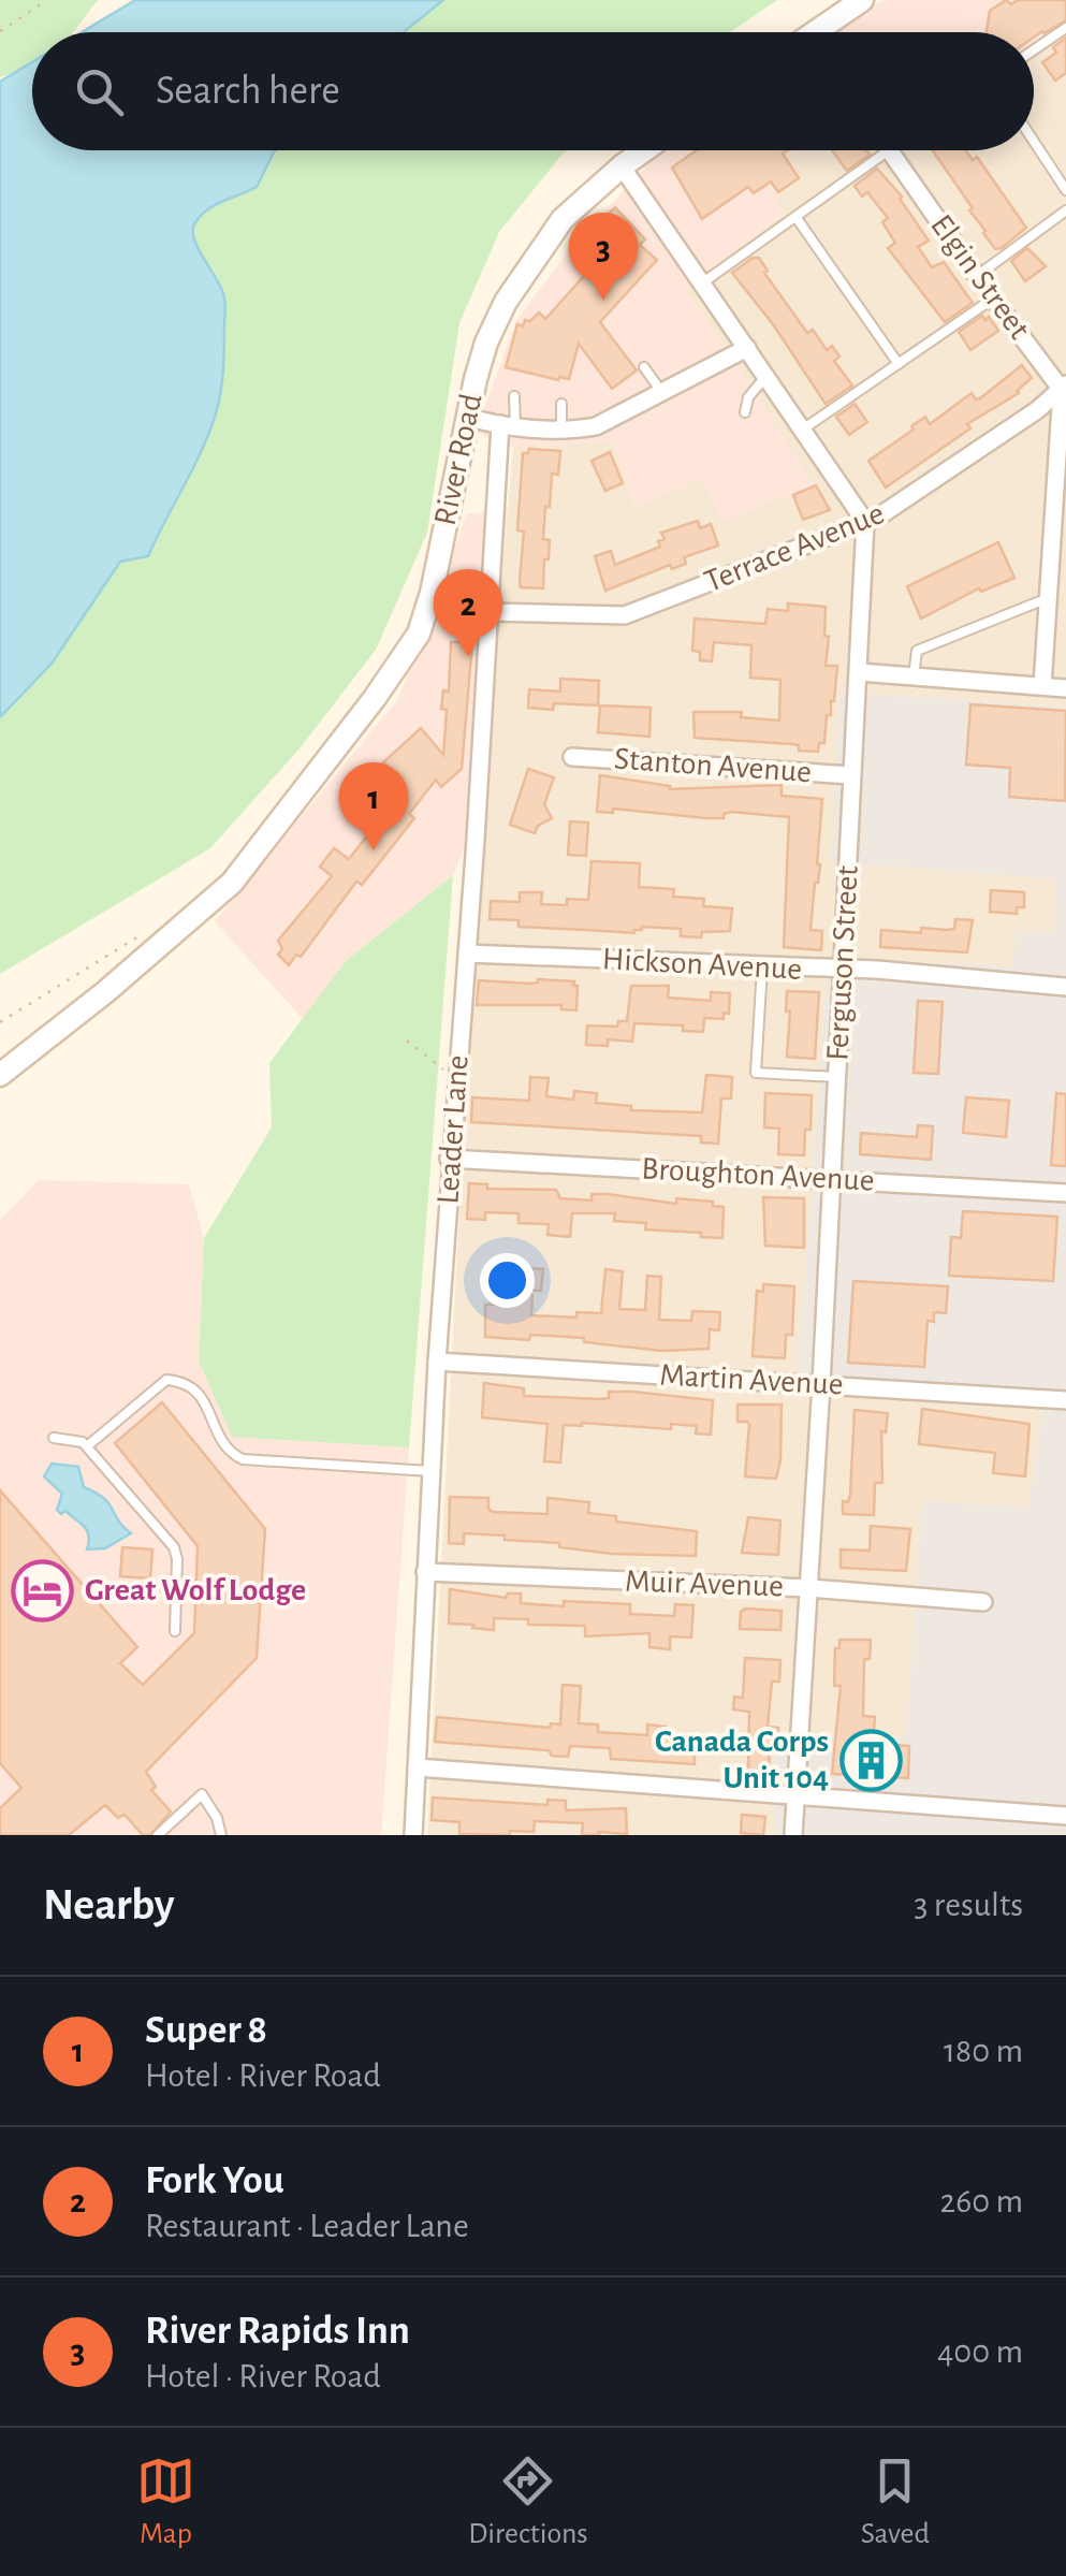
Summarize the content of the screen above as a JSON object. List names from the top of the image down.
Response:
{
  "streets": {
    "main road": ["River Road"],
    "street": [
      "Elgin Street",
      "Terrace Avenue",
      "Stanton Avenue",
      "Ferguson Street",
      "Hickson Avenue",
      "Leader Lane",
      "Broughton Avenue",
      "Martin Avenue",
      "Muir Avenue"
    ]
  },
  "crossings": [
    ["Elgin Street", "Terrace Avenue"],
    ["Terrace Avenue", "Ferguson Street"],
    ["Terrace Avenue", "Leader Lane"],
    ["Stanton Avenue", "Ferguson Street"],
    ["Ferguson Street", "Hickson Avenue"],
    ["Ferguson Street", "Broughton Avenue"],
    ["Ferguson Street", "Martin Avenue"],
    ["Ferguson Street", "Muir Avenue"],
    ["Hickson Avenue", "Leader Lane"],
    ["Leader Lane", "Broughton Avenue"],
    ["Leader Lane", "Martin Avenue"],
    ["Leader Lane", "Muir Avenue"]
  ],
  "places": {
    "hotel": ["Great Wolf Lodge"],
    "building": ["Canada Corps Unit 104"]
  },
  "page": {
    "search": "Search here",
    "pins": ["3", "2", "1"],
    "heading": ["Nearby", "3 results"],
    "list": [
      {
        "mark": "1",
        "name": "Super 8",
        "note": "Hotel · River Road",
        "value": "180 m"
      },
      {
        "mark": "2",
        "name": "Fork You",
        "note": "Restaurant · Leader Lane",
        "value": "260 m"
      },
      {
        "mark": "3",
        "name": "River Rapids Inn",
        "note": "Hotel · River Road",
        "value": "400 m"
      }
    ],
    "nav": ["Map", "Directions", "Saved"]
  }
}
